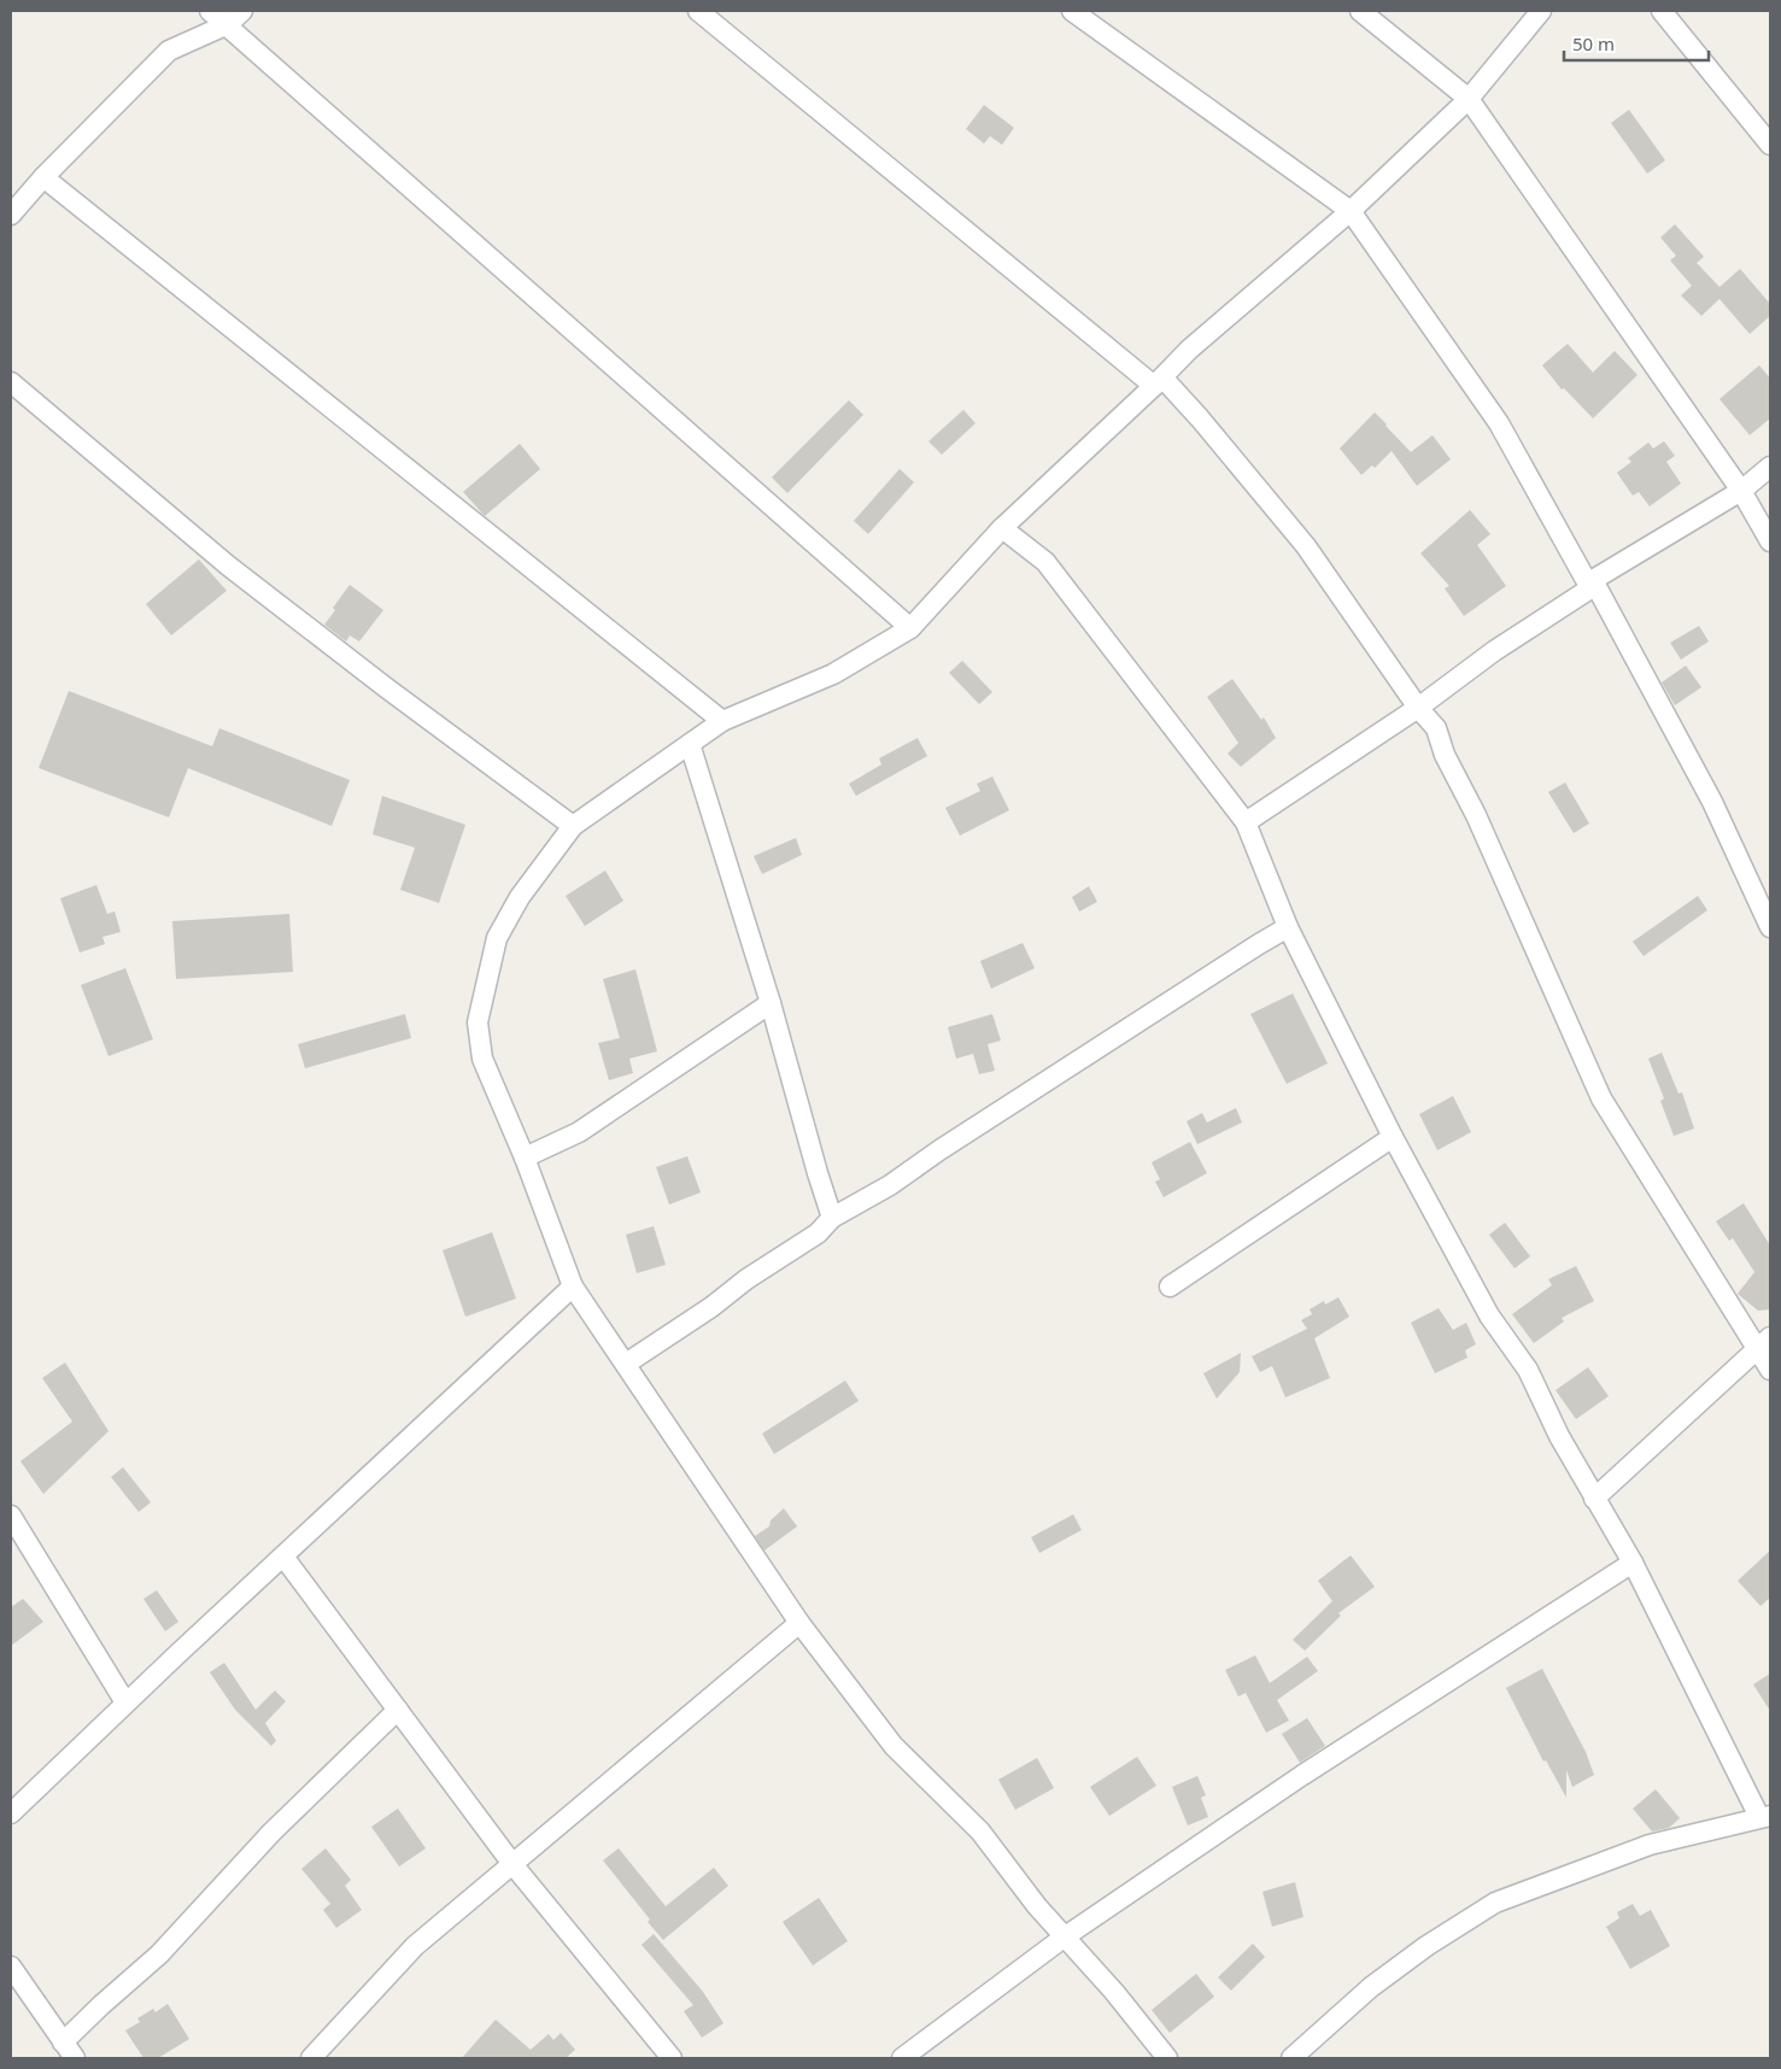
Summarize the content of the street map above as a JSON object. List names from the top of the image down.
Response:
{
  "scale_bar": "50 m"
}
